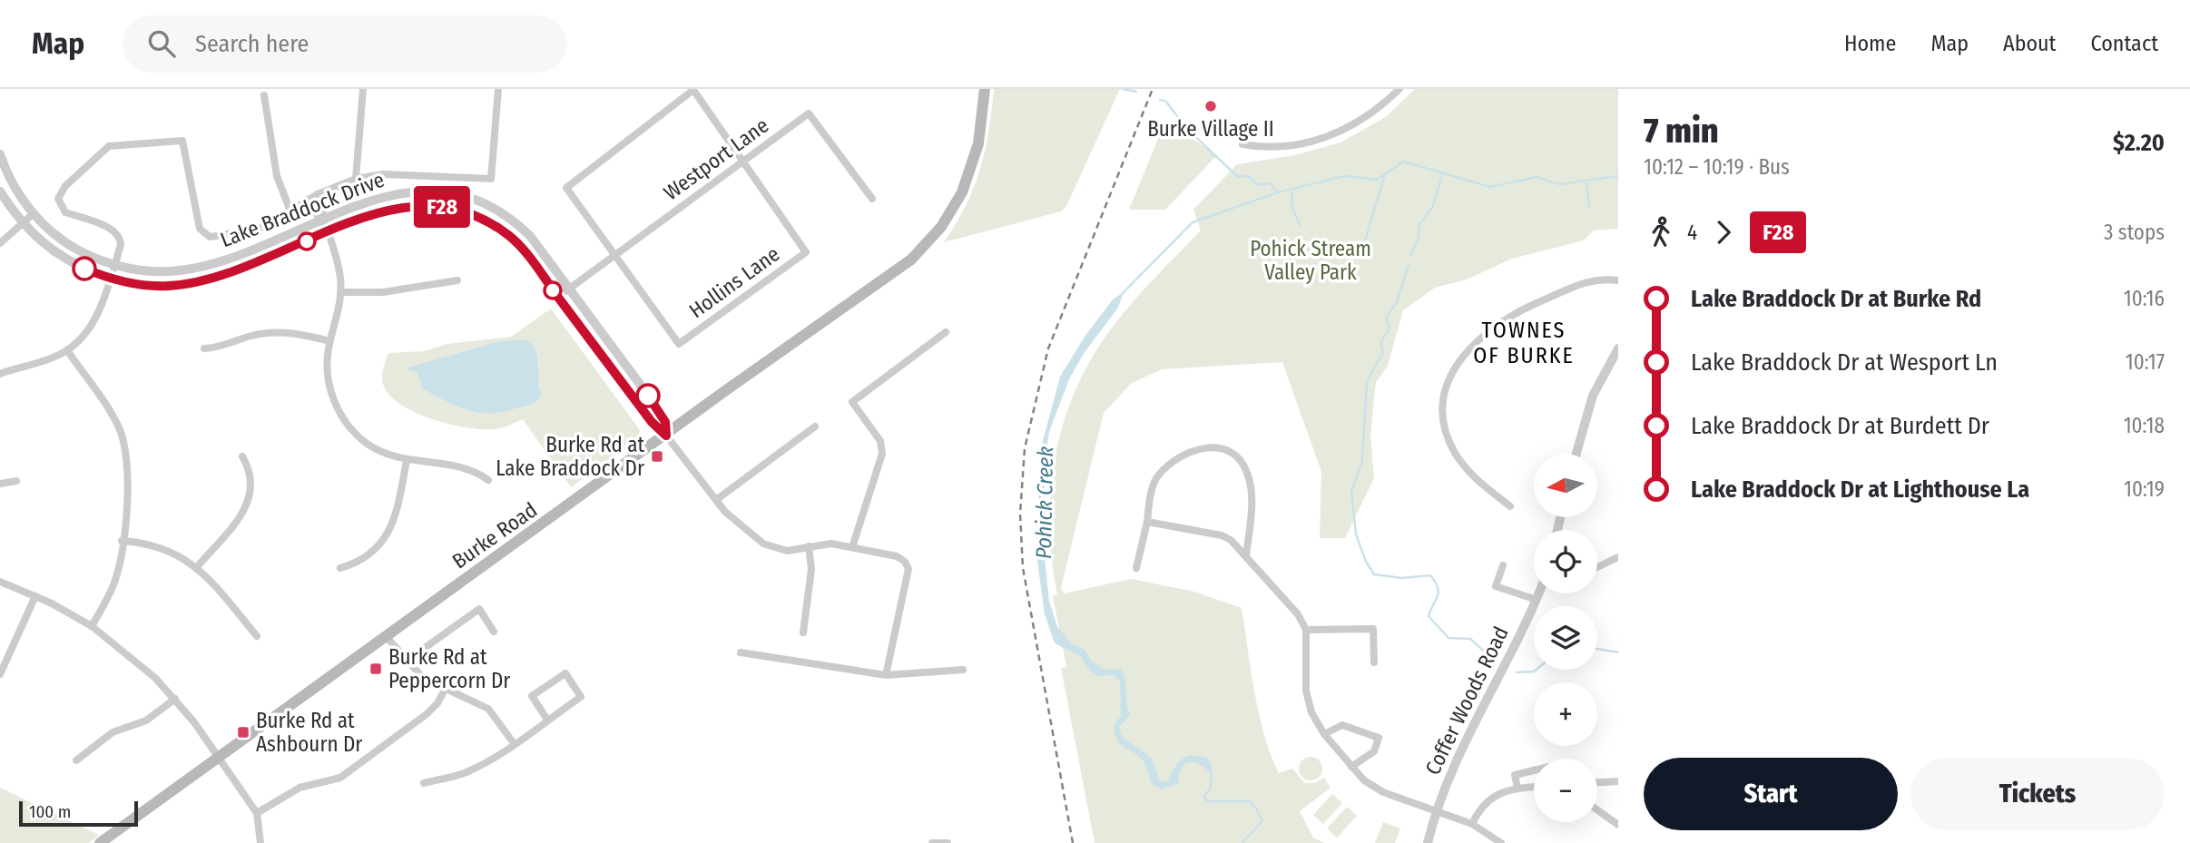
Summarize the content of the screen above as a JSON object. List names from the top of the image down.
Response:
{
  "streets": {
    "main road": ["Burke Road"],
    "street": [
      "Westport Lane",
      "Lake Braddock Drive",
      "Hollins Lane",
      "Coffer Woods Road"
    ]
  },
  "crossings": [
    ["Westport Lane", "Lake Braddock Drive"],
    ["Westport Lane", "Hollins Lane"],
    ["Lake Braddock Drive", "Burke Road"]
  ],
  "districts": ["TOWNES OF BURKE"],
  "water": ["Pohick Creek"],
  "parks": ["Pohick Stream Valley Park"],
  "places": {
    "other": ["Burke Village II"],
    "transit": ["Burke Rd at Lake Braddock Dr", "Burke Rd at Peppercorn Dr", "Burke Rd at Ashbourn Dr"]
  },
  "lines": ["bus line F28"],
  "scale_bar": "100 m",
  "north": "left",
  "page": {
    "header": "Map",
    "search": "Search here",
    "nav": [
      "Home",
      "Map",
      "About",
      "Contact"
    ],
    "on_map": "F28",
    "heading": ["7 min", "10:12 – 10:19 · Bus", "$2.20"],
    "legs": ["4", "F28", "3 stops"],
    "list": [
      {
        "name": "Lake Braddock Dr at Burke Rd",
        "value": "10:16"
      },
      {
        "name": "Lake Braddock Dr at Wesport Ln",
        "value": "10:17"
      },
      {
        "name": "Lake Braddock Dr at Burdett Dr",
        "value": "10:18"
      },
      {
        "name": "Lake Braddock Dr at Lighthouse La",
        "value": "10:19"
      }
    ],
    "map_buttons": ["+", "−"],
    "buttons": ["Start", "Tickets"],
    "scale": "100 m"
  }
}
